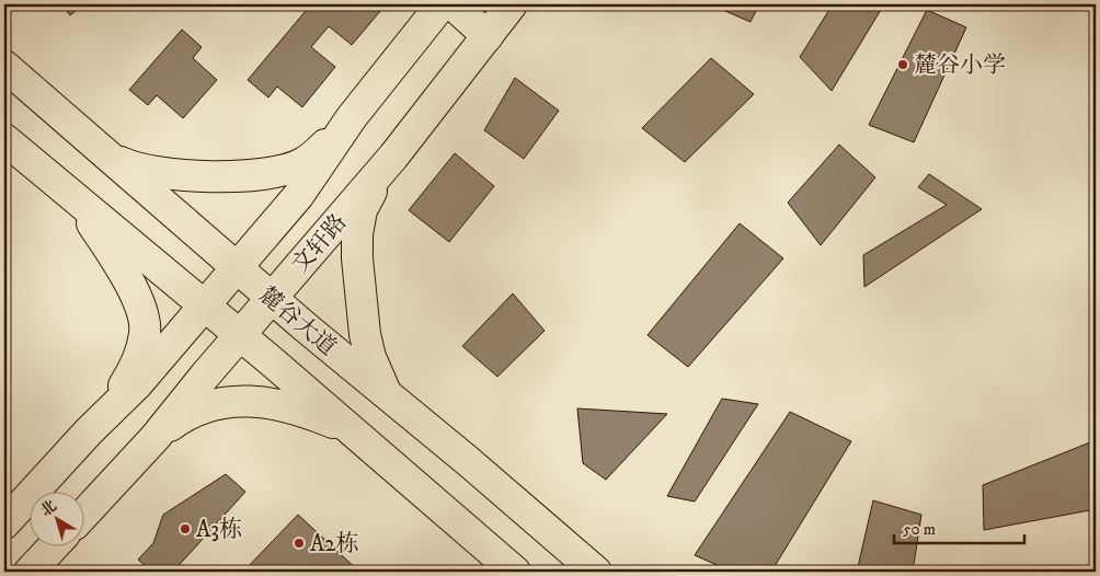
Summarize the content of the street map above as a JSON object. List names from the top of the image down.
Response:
{
  "streets": {
    "main road": ["文轩路", "麓谷大道"]
  },
  "crossings": [
    ["文轩路", "麓谷大道"]
  ],
  "places": ["麓谷小学", "A3栋", "A2栋"],
  "scale_bar": "50 m",
  "north": "top left"
}
